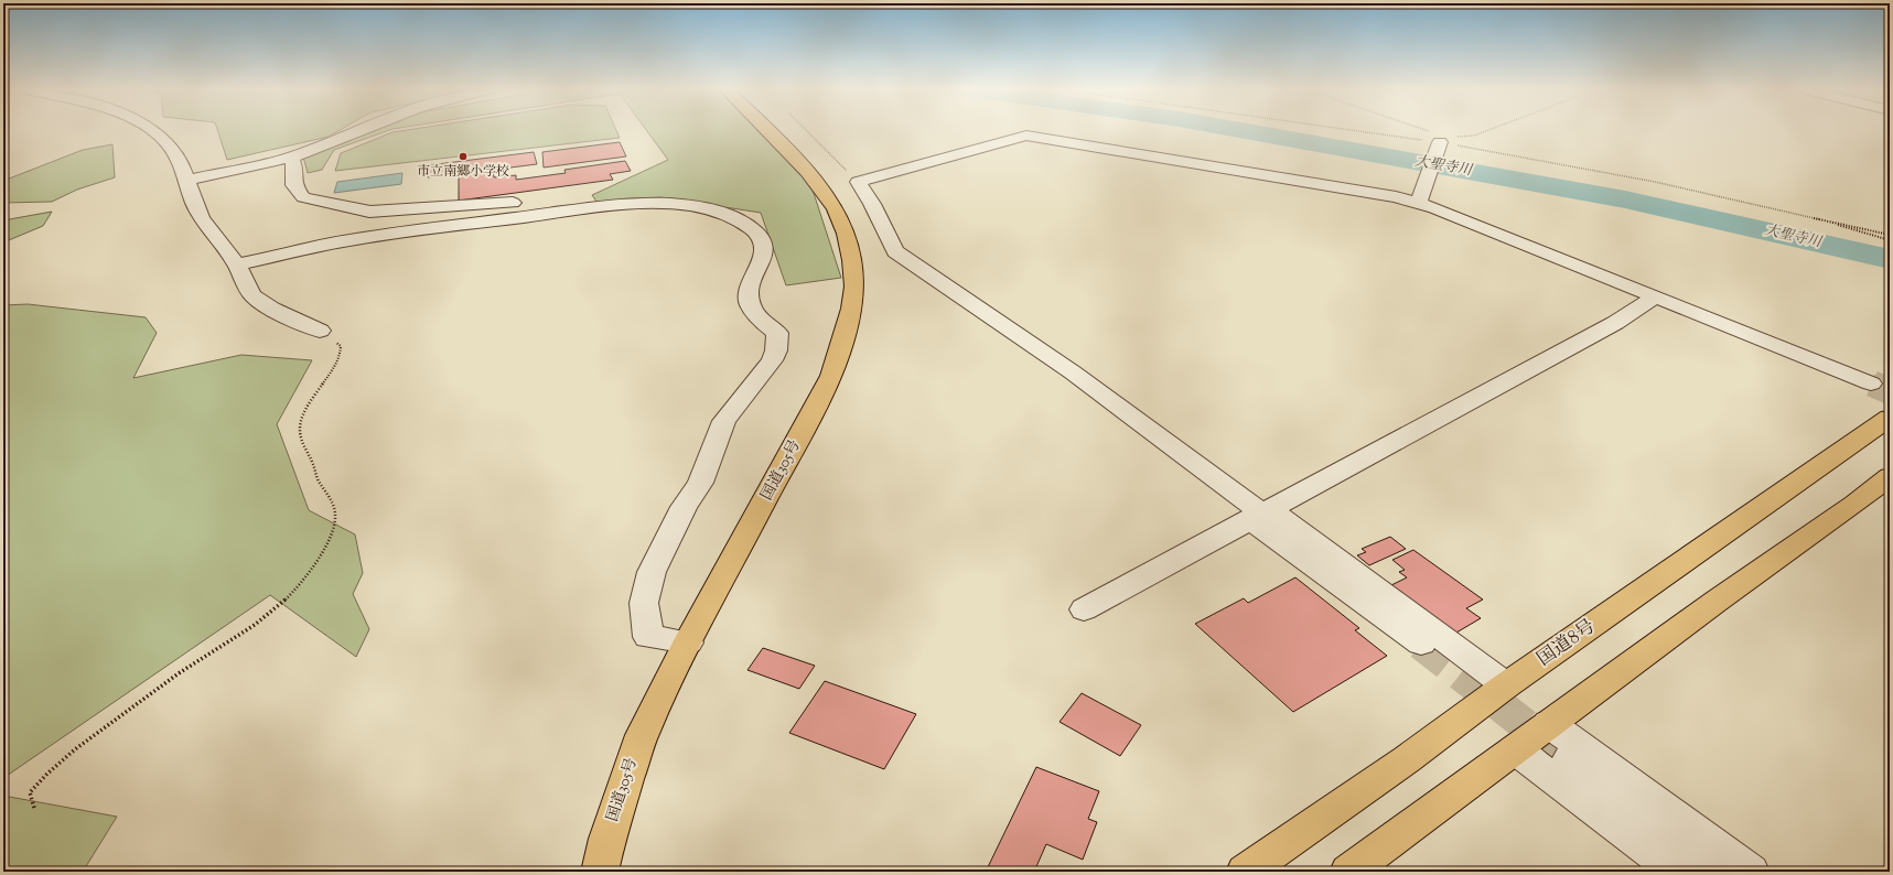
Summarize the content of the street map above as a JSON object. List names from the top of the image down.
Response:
{
  "streets": {
    "highway": ["国道305号", "国道8号"]
  },
  "water": ["大聖寺川"],
  "places": ["市立南郷小学校"]
}
